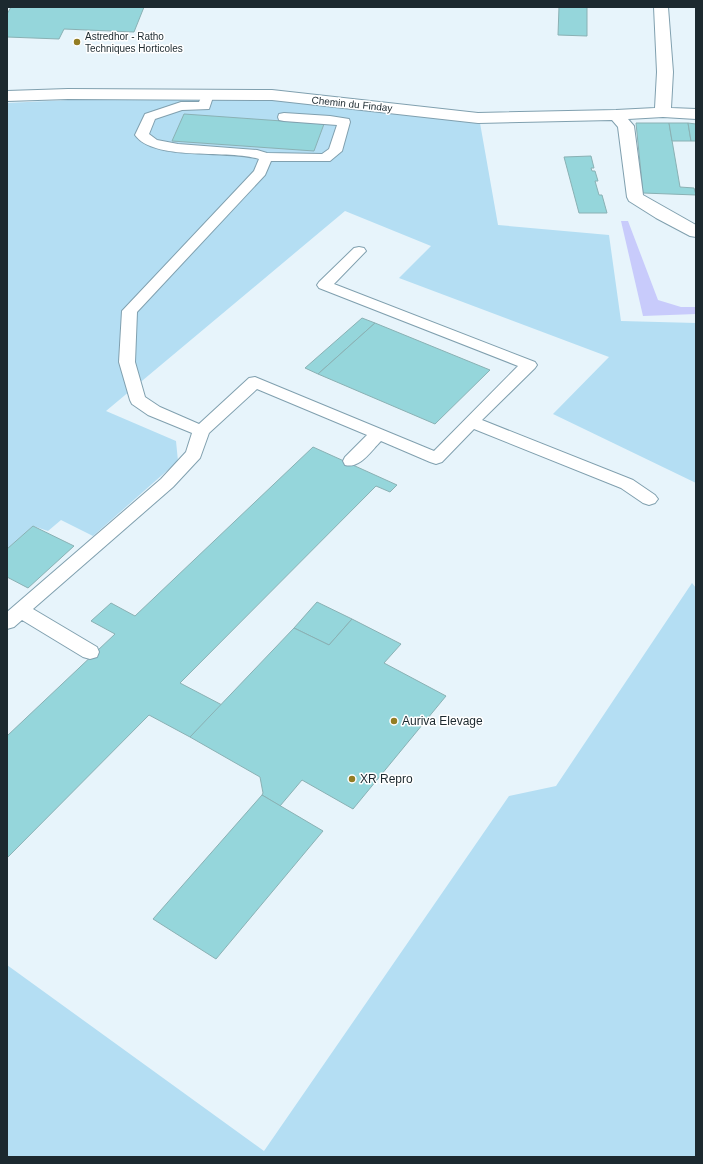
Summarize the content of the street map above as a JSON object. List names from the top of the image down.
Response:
{
  "streets": {
    "street": ["Chemin du Finday"]
  },
  "places": ["Astredhor - Ratho Techniques Horticoles", "Auriva Elevage", "XR Repro"]
}
